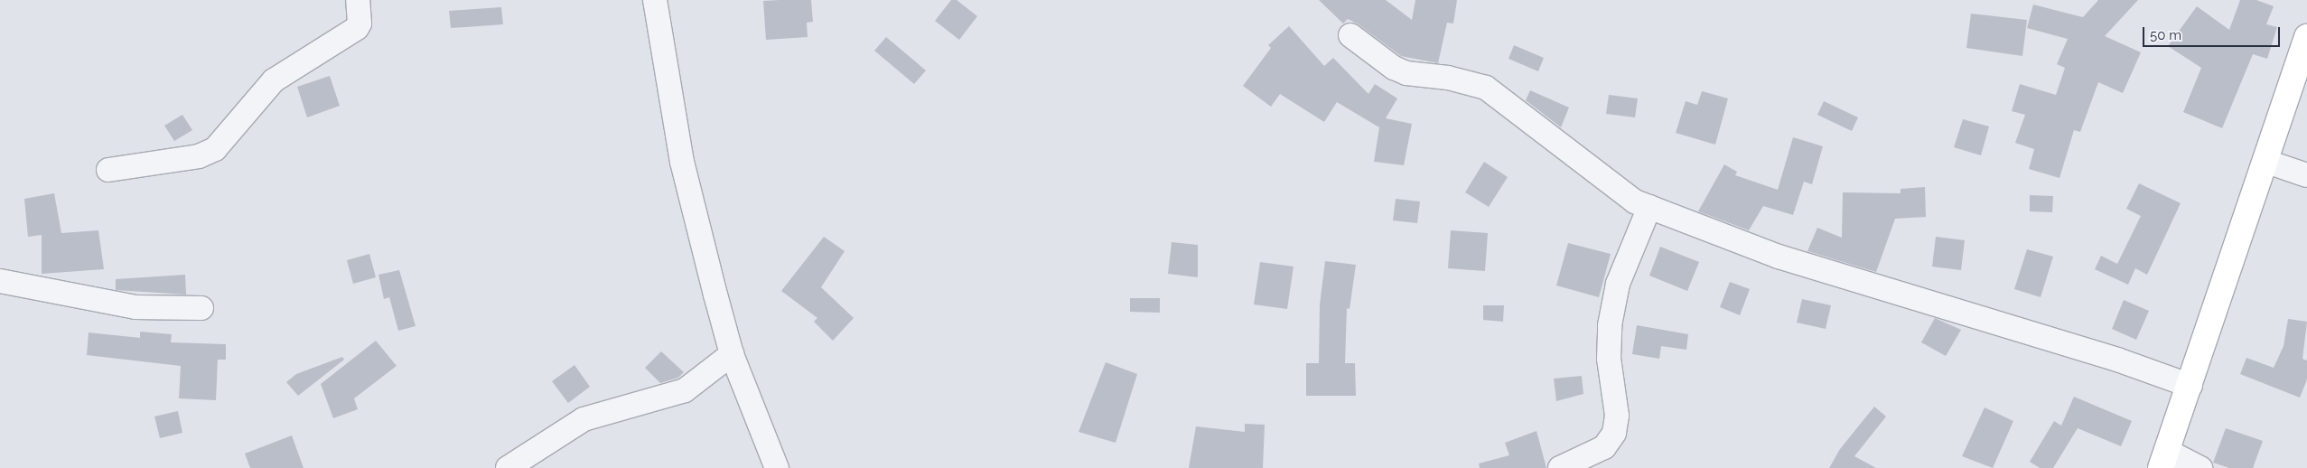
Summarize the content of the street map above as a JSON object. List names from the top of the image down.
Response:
{
  "scale_bar": "50 m"
}
